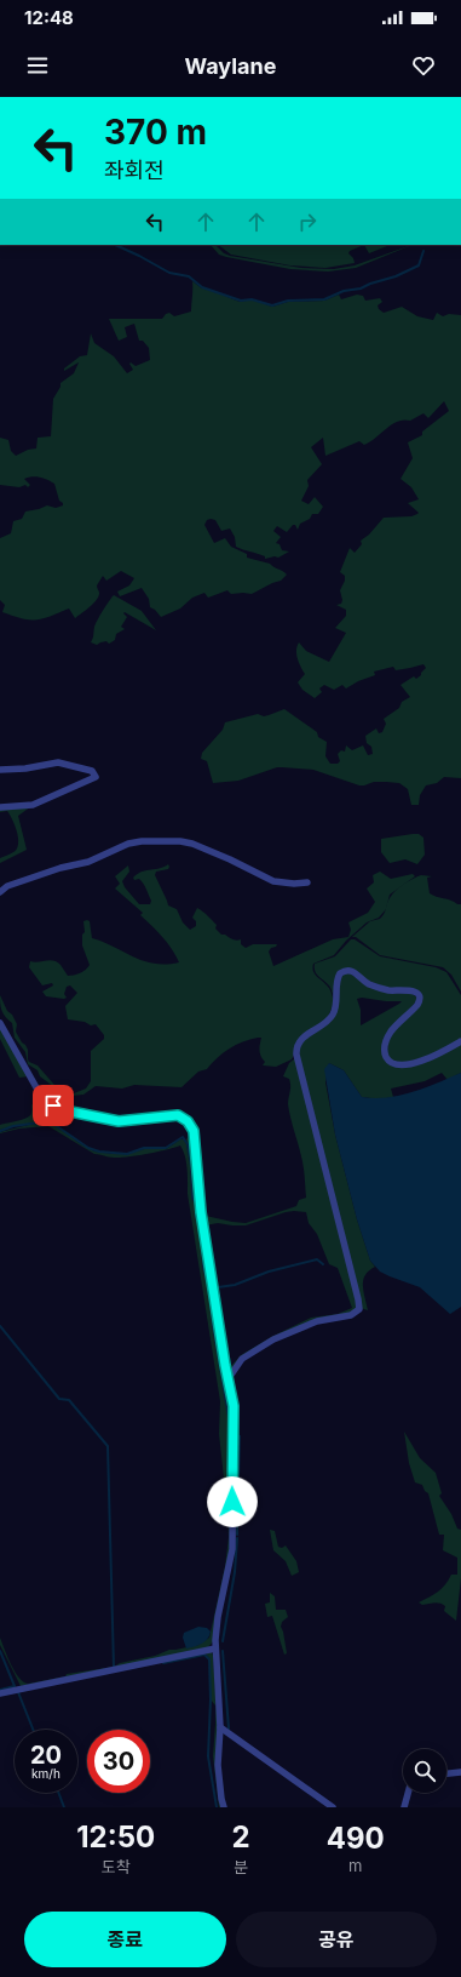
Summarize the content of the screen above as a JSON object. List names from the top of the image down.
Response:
{
  "page": {
    "status": "12:48",
    "header": "Waylane",
    "turn": ["370 m", "좌회전"],
    "speed": "20 km/h",
    "limit": "30",
    "eta": [
      "12:50",
      "도착",
      "2",
      "분",
      "490",
      "m"
    ],
    "buttons": ["종료", "공유"]
  }
}
